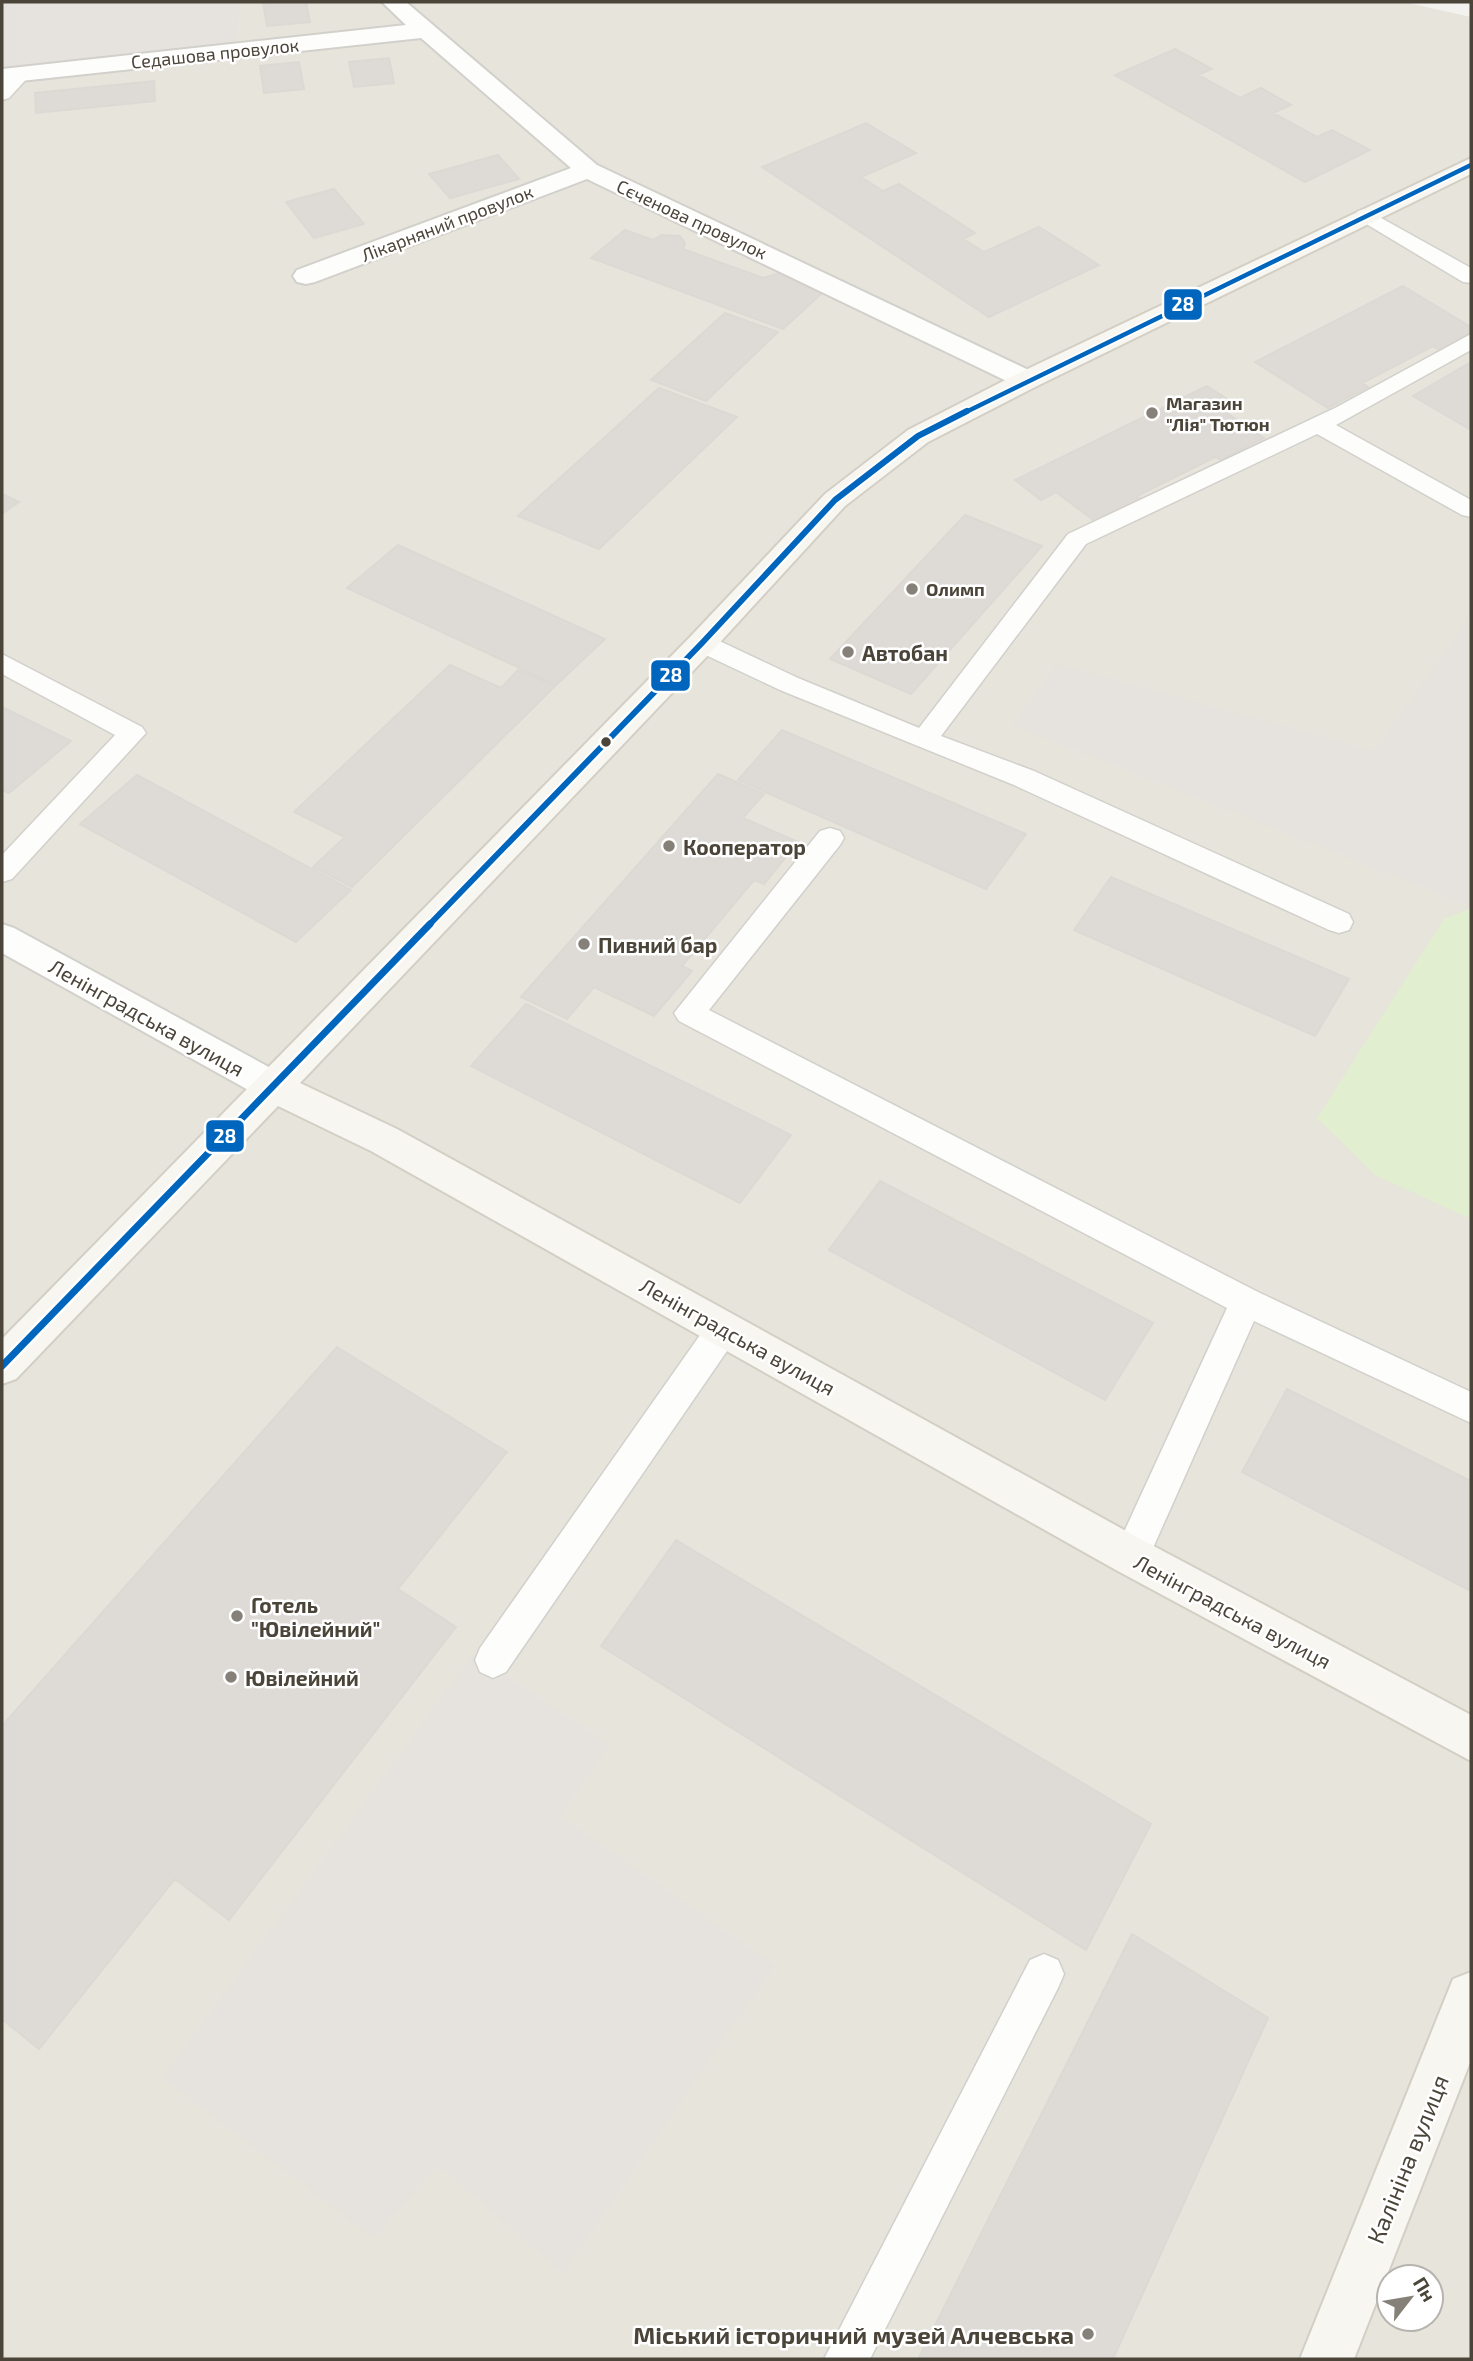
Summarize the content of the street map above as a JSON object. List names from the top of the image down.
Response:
{
  "streets": {
    "main road": ["Ленінградська вулиця", "Калініна вулиця"],
    "street": ["Седашова провулок", "Сєченова провулок", "Лікарняний провулок"]
  },
  "crossings": [
    ["Седашова провулок", "Сєченова провулок"],
    ["Сєченова провулок", "Лікарняний провулок"]
  ],
  "places": [
    "Магазин \"Лія\" Тютюн",
    "Олимп",
    "Автобан",
    "Кооператор",
    "Пивний бар",
    "Готель \"Ювілейний\"",
    "Ювілейний",
    "Міський історичний музей Алчевська"
  ],
  "lines": ["transit line 28"],
  "north": "top right"
}
